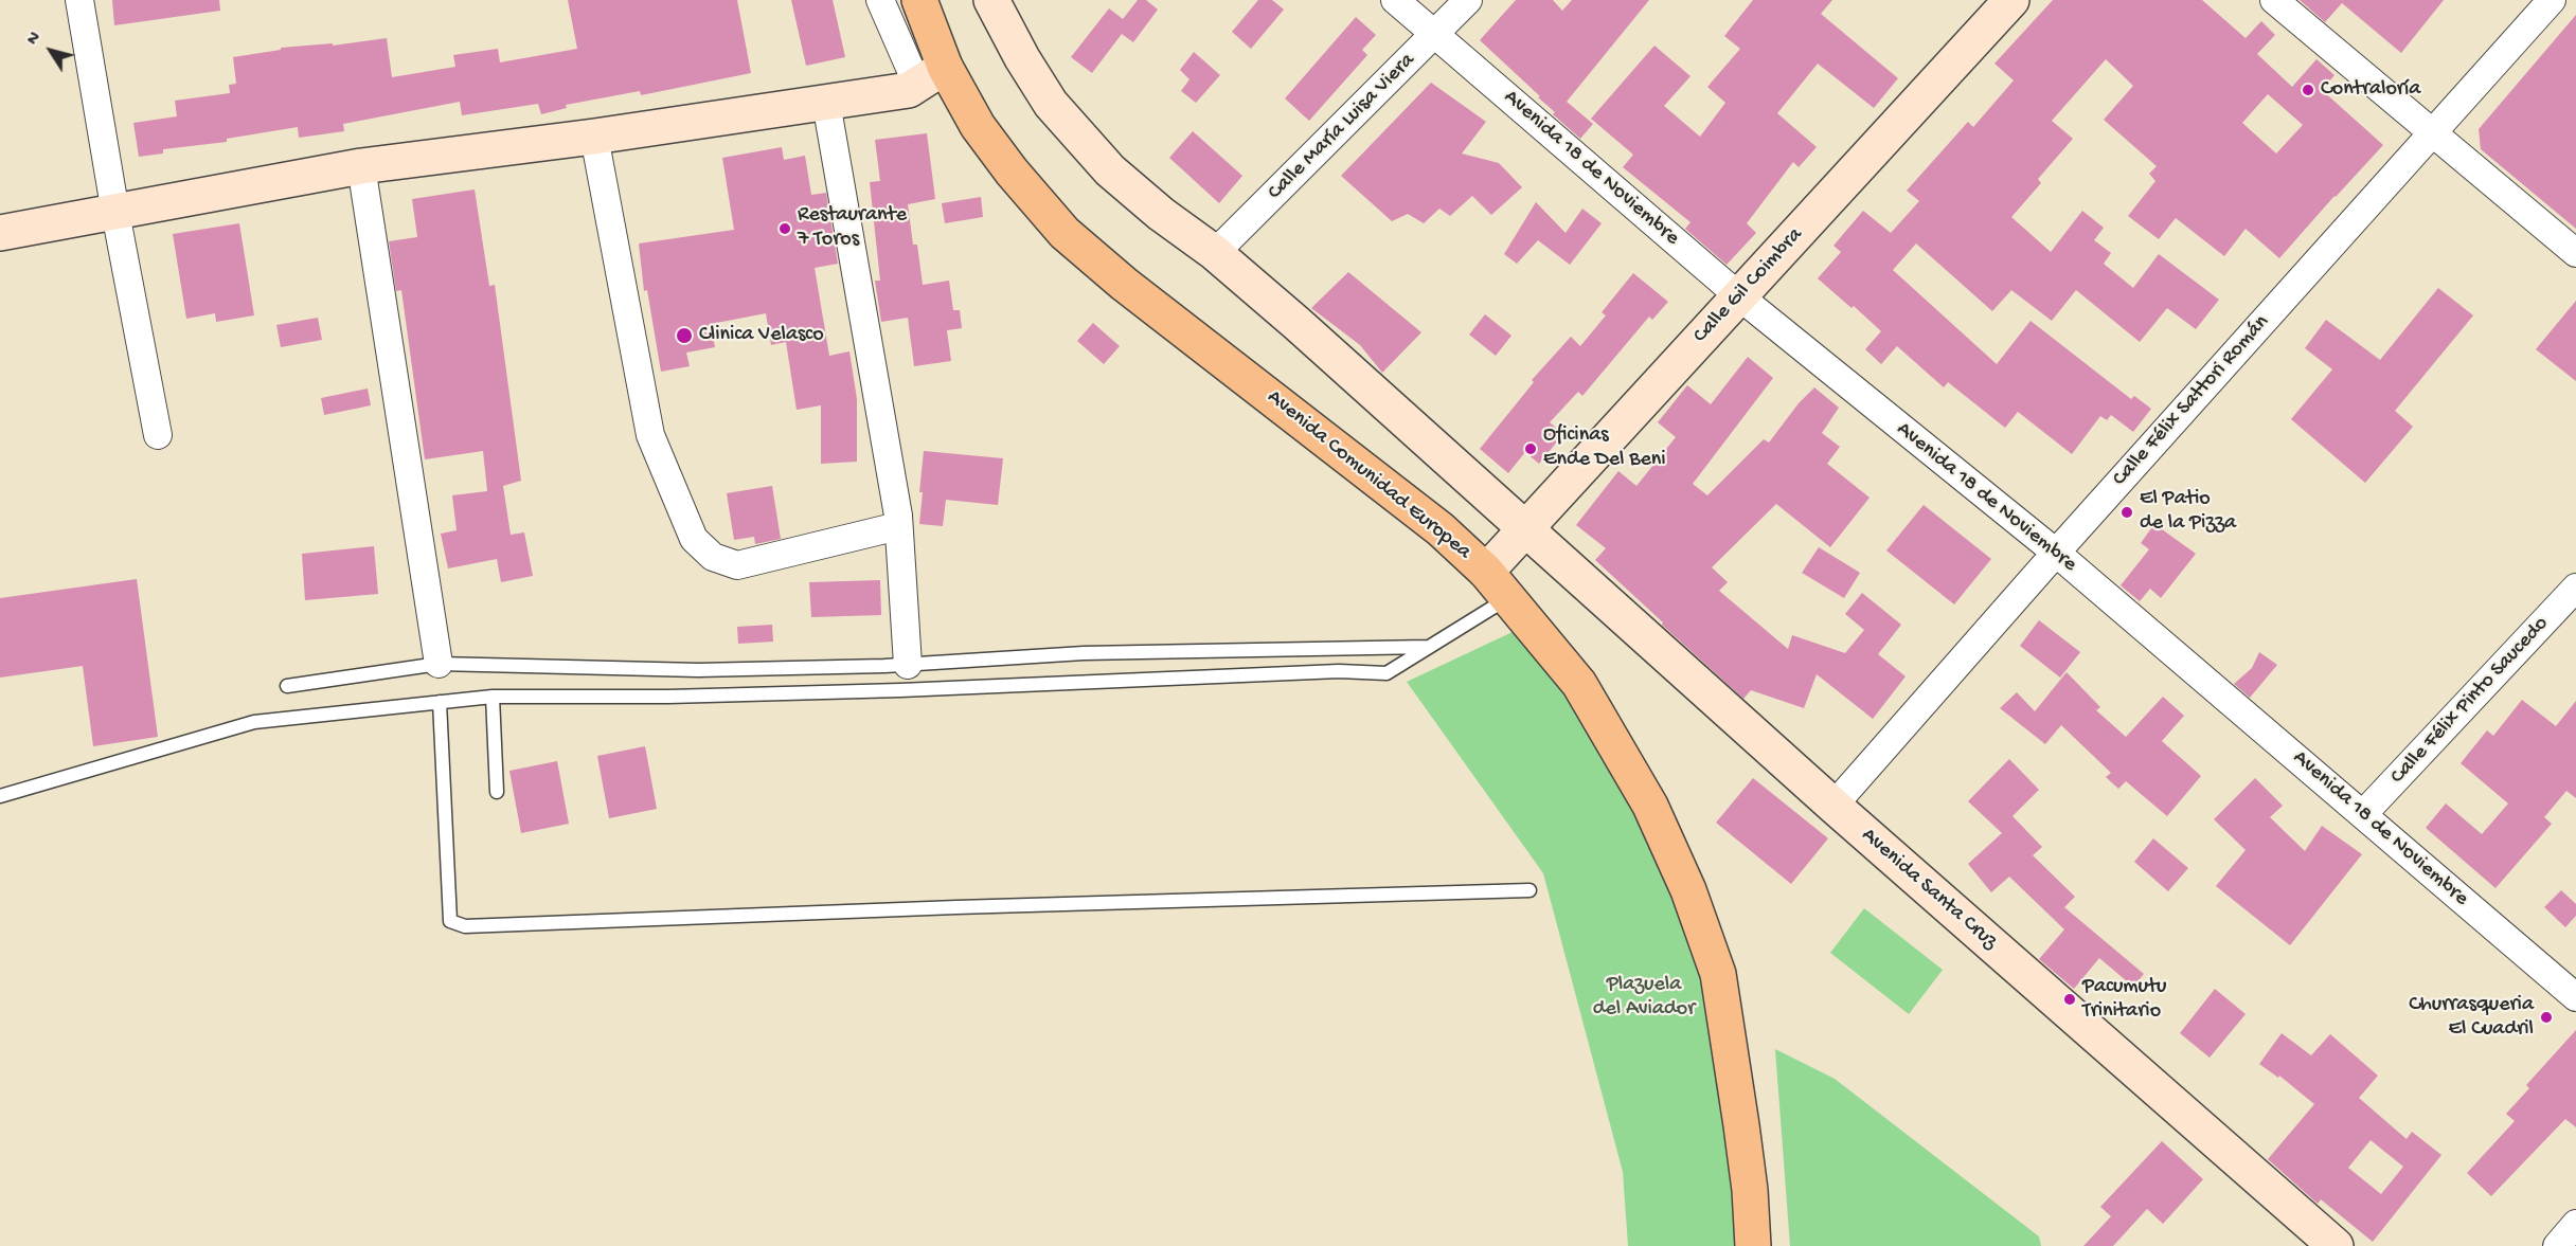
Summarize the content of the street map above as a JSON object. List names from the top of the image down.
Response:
{
  "streets": {
    "main road": ["Calle Gil Coimbra", "Avenida Comunidad Europea", "Avenida Santa Cruz"],
    "street": [
      "Calle María Luisa Viera",
      "Avenida 18 de Noviembre",
      "Calle Félix Sattori Román",
      "Calle Félix Pinto Saucedo"
    ]
  },
  "crossings": [
    ["Calle María Luisa Viera", "Avenida 18 de Noviembre"],
    ["Calle María Luisa Viera", "Avenida Santa Cruz"],
    ["Avenida 18 de Noviembre", "Calle Gil Coimbra"],
    ["Avenida 18 de Noviembre", "Calle Félix Sattori Román"],
    ["Avenida 18 de Noviembre", "Calle Félix Pinto Saucedo"],
    ["Calle Gil Coimbra", "Avenida Comunidad Europea"],
    ["Calle Gil Coimbra", "Avenida Santa Cruz"],
    ["Calle Félix Sattori Román", "Avenida Santa Cruz"]
  ],
  "parks": ["Plazuela del Aviador"],
  "places": [
    "Contraloría",
    "Restaurante 7 Toros",
    "Clinica Velasco",
    "Oficinas Ende Del Beni",
    "El Patio de la Pizza",
    "Pacumutu Trinitario",
    "Churrasqueria El Cuadril"
  ],
  "north": "top left"
}
